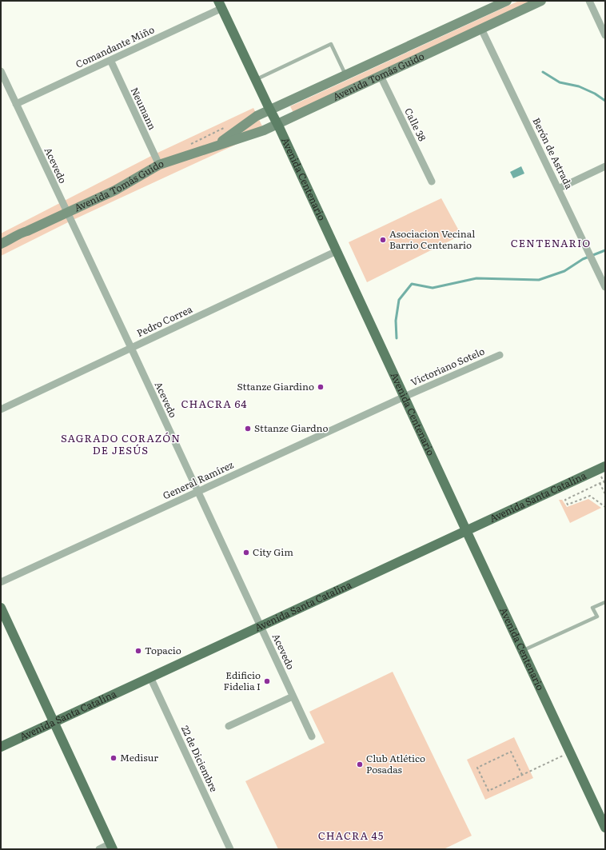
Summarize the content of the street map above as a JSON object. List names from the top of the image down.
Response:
{
  "streets": {
    "main road": ["Avenida Tomás Guido", "Avenida Centenario", "Avenida Santa Catalina"],
    "street": [
      "Comandante Miño",
      "Neumann",
      "Calle 38",
      "Berón de Astrada",
      "Acevedo",
      "Pedro Correa",
      "Victoriano Sotelo",
      "General Ramírez",
      "22 de Diciembre"
    ]
  },
  "crossings": [
    ["Comandante Miño", "Neumann"],
    ["Comandante Miño", "Acevedo"],
    ["Comandante Miño", "Avenida Centenario"],
    ["Avenida Tomás Guido", "Neumann"],
    ["Avenida Tomás Guido", "Calle 38"],
    ["Avenida Tomás Guido", "Berón de Astrada"],
    ["Avenida Tomás Guido", "Acevedo"],
    ["Avenida Tomás Guido", "Avenida Centenario"],
    ["Acevedo", "Pedro Correa"],
    ["Acevedo", "General Ramírez"],
    ["Acevedo", "Avenida Santa Catalina"],
    ["Avenida Centenario", "Pedro Correa"],
    ["Avenida Centenario", "Victoriano Sotelo"],
    ["Avenida Centenario", "General Ramírez"],
    ["Avenida Centenario", "Avenida Santa Catalina"],
    ["Victoriano Sotelo", "General Ramírez"],
    ["Avenida Santa Catalina", "22 de Diciembre"]
  ],
  "districts": [
    "CENTENARIO",
    "CHACRA 64",
    "SAGRADO CORAZÓN DE JESÚS",
    "CHACRA 45"
  ],
  "places": [
    "Asociacion Vecinal Barrio Centenario",
    "Sttanze Giardino",
    "Sttanze Giardno",
    "City Gim",
    "Topacio",
    "Edificio Fidelia I",
    "Medisur",
    "Club Atlético Posadas"
  ]
}
